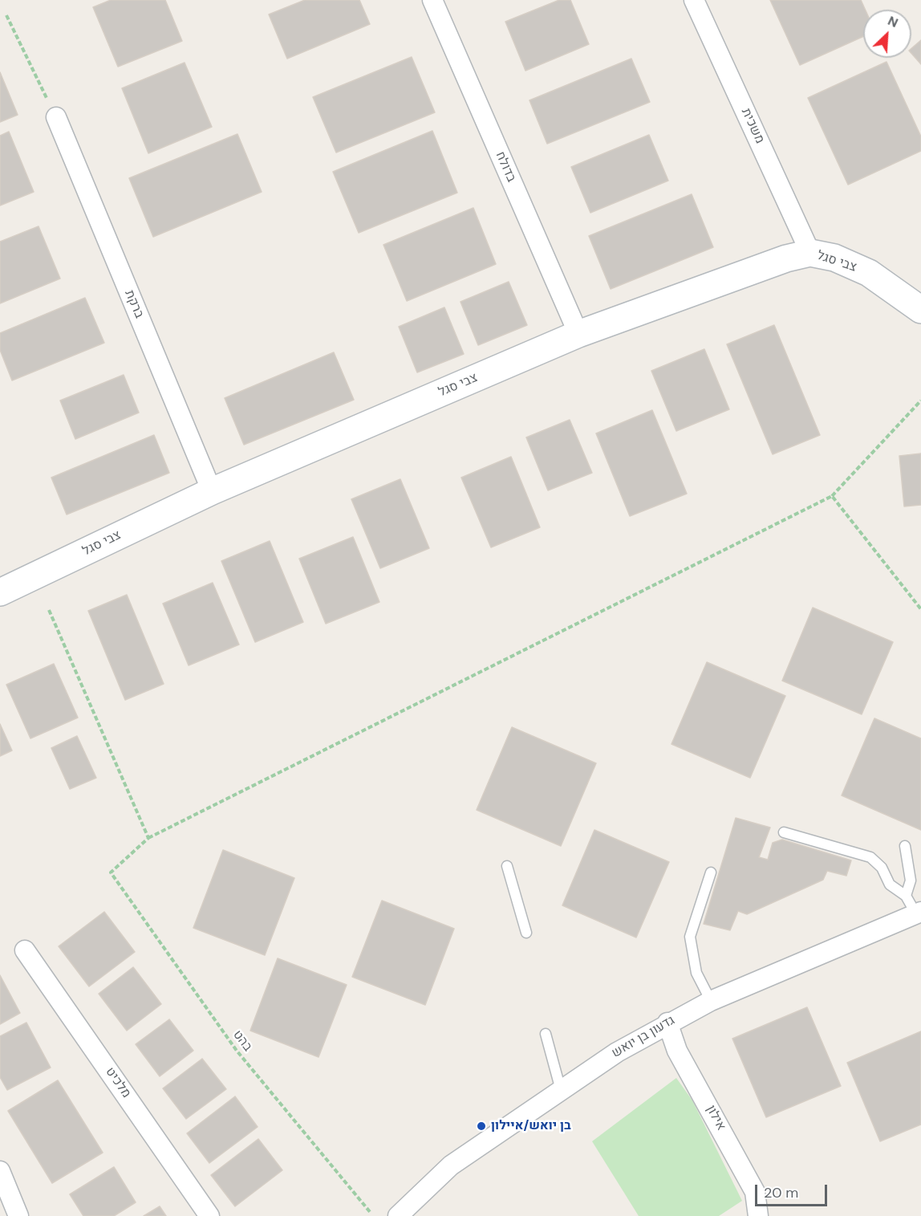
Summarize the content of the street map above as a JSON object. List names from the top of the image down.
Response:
{
  "streets": {
    "street": [
      "משכית",
      "בדולח",
      "צבי סגל",
      "ברקת",
      "גדעון בן יואש",
      "מלכיט",
      "אילון"
    ],
    "path": ["בהט"]
  },
  "crossings": [
    ["משכית", "צבי סגל"],
    ["בדולח", "צבי סגל"],
    ["צבי סגל", "ברקת"],
    ["גדעון בן יואש", "אילון"]
  ],
  "places": ["בן יואש/איילון"],
  "scale_bar": "20 m",
  "north": "top right"
}
